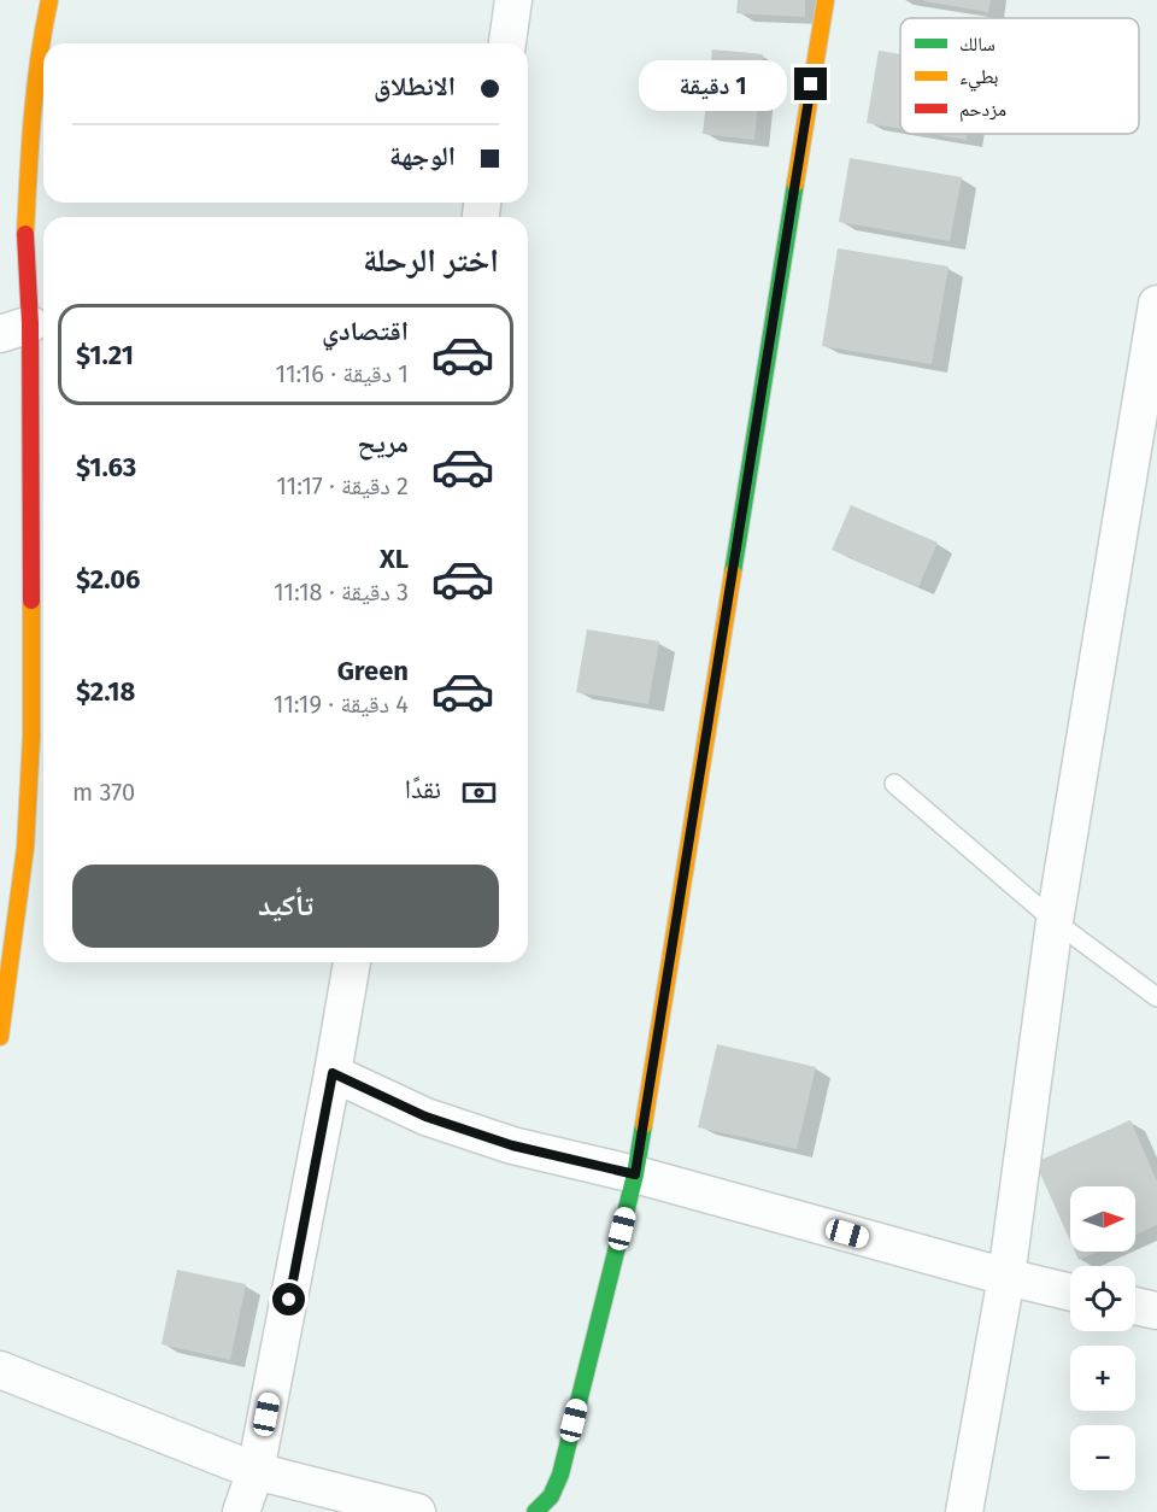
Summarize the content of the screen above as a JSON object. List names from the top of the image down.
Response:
{
  "legend": ["سالك", "بطيء", "مزدحم"],
  "north": "right",
  "page": {
    "banner": ["الانطلاق", "الوجهة"],
    "bubble": "1 دقيقة",
    "heading": "اختر الرحلة",
    "list": [
      {
        "name": "اقتصادي",
        "note": "1 دقيقة · 11:16",
        "value": "$1.21"
      },
      {
        "name": "مريح",
        "note": "2 دقيقة · 11:17",
        "value": "$1.63"
      },
      {
        "name": "XL",
        "note": "3 دقيقة · 11:18",
        "value": "$2.06"
      },
      {
        "name": "Green",
        "note": "4 دقيقة · 11:19",
        "value": "$2.18"
      }
    ],
    "pay": ["نقدًا", "370 m"],
    "buttons": "تأكيد",
    "map_buttons": ["+", "−"]
  }
}
